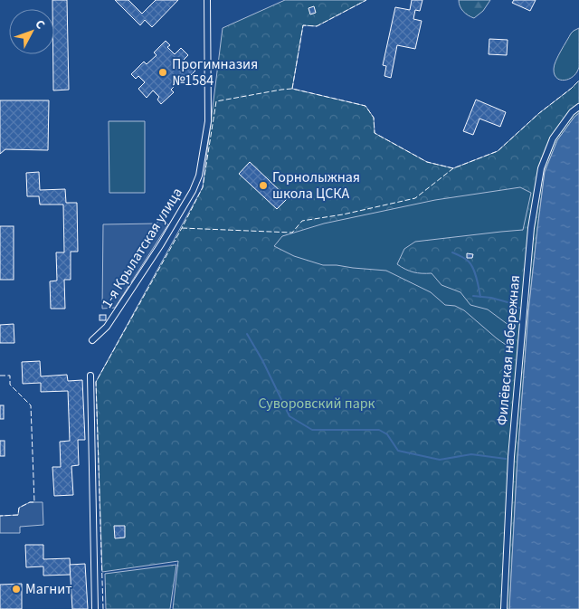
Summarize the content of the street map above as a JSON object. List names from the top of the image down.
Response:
{
  "streets": {
    "street": ["1-я Крылатская улица", "Филёвская набережная"]
  },
  "parks": ["Суворовский парк"],
  "places": ["Прогимназия №1584", "Горнолыжная школа ЦСКА", "Магнит"],
  "north": "top right"
}
